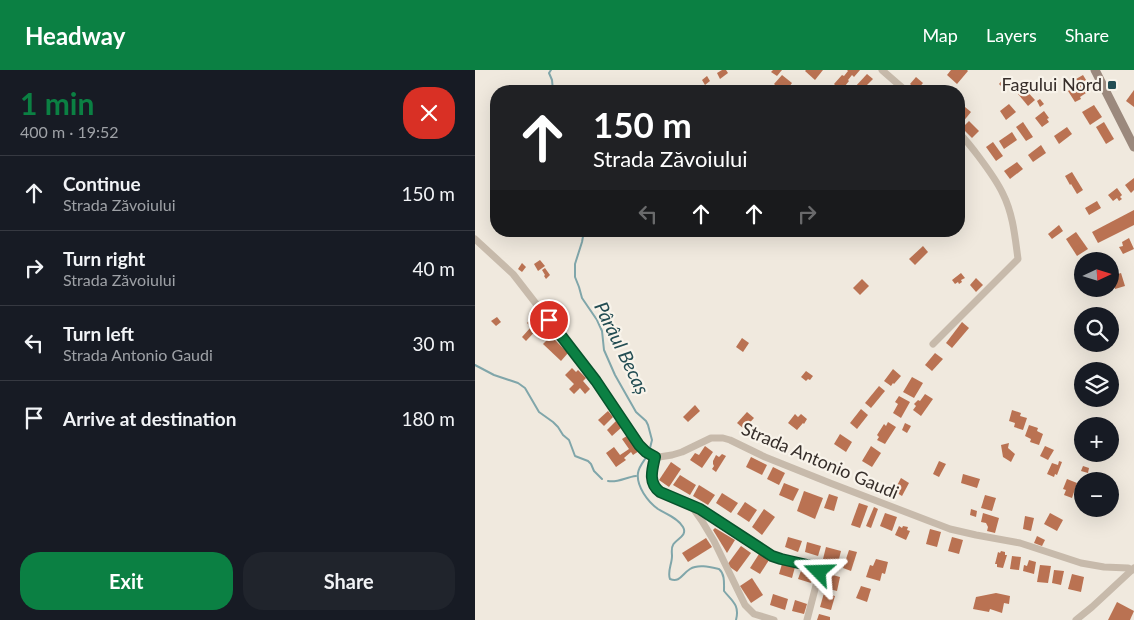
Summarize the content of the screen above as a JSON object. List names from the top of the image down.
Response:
{
  "streets": {
    "street": ["Strada Antonio Gaudi"]
  },
  "water": ["Pârâul Becaș"],
  "places": {
    "transit": ["Fagului Nord"]
  },
  "north": "right",
  "page": {
    "header": "Headway",
    "nav": ["Map", "Layers", "Share"],
    "heading": ["1 min", "400 m · 19:52"],
    "turn": ["150 m", "Strada Zăvoiului"],
    "list": [
      {
        "name": "Continue",
        "note": "Strada Zăvoiului",
        "value": "150 m"
      },
      {
        "name": "Turn right",
        "note": "Strada Zăvoiului",
        "value": "40 m"
      },
      {
        "name": "Turn left",
        "note": "Strada Antonio Gaudi",
        "value": "30 m"
      },
      {
        "name": "Arrive at destination",
        "value": "180 m"
      }
    ],
    "map_buttons": ["+", "−"],
    "buttons": ["Exit", "Share"]
  }
}
